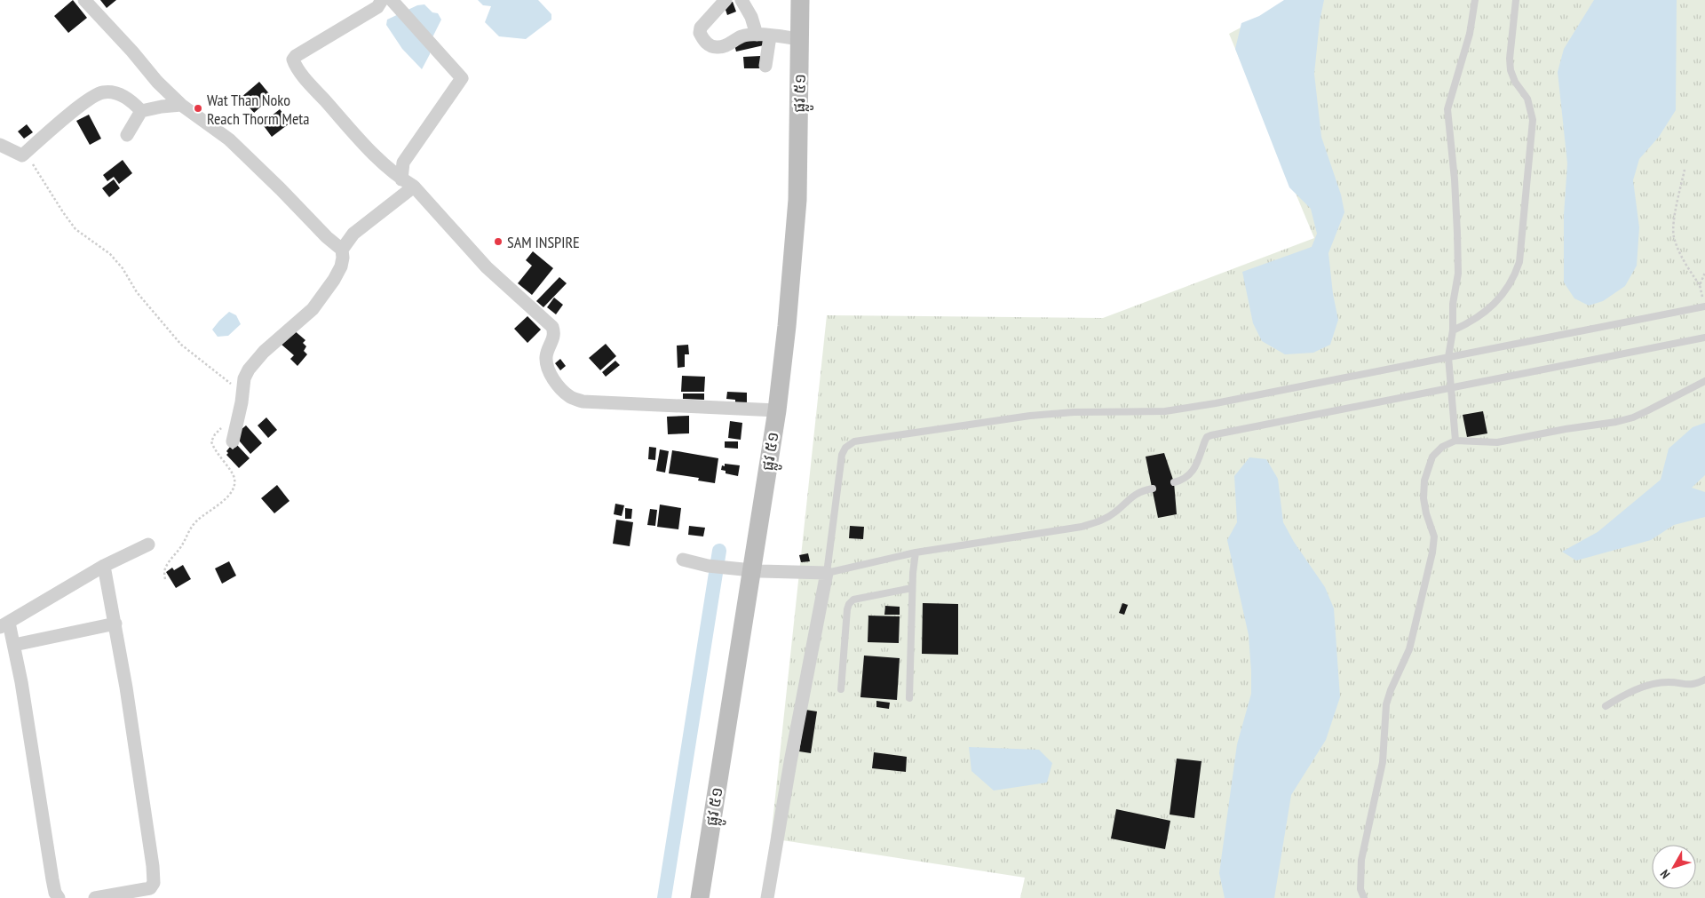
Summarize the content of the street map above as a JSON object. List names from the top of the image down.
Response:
{
  "streets": {
    "main road": ["ផ្លូវ ៥១"]
  },
  "places": ["Wat Than Noko Reach Thorm Meta", "SAM INSPIRE"],
  "north": "bottom left"
}
